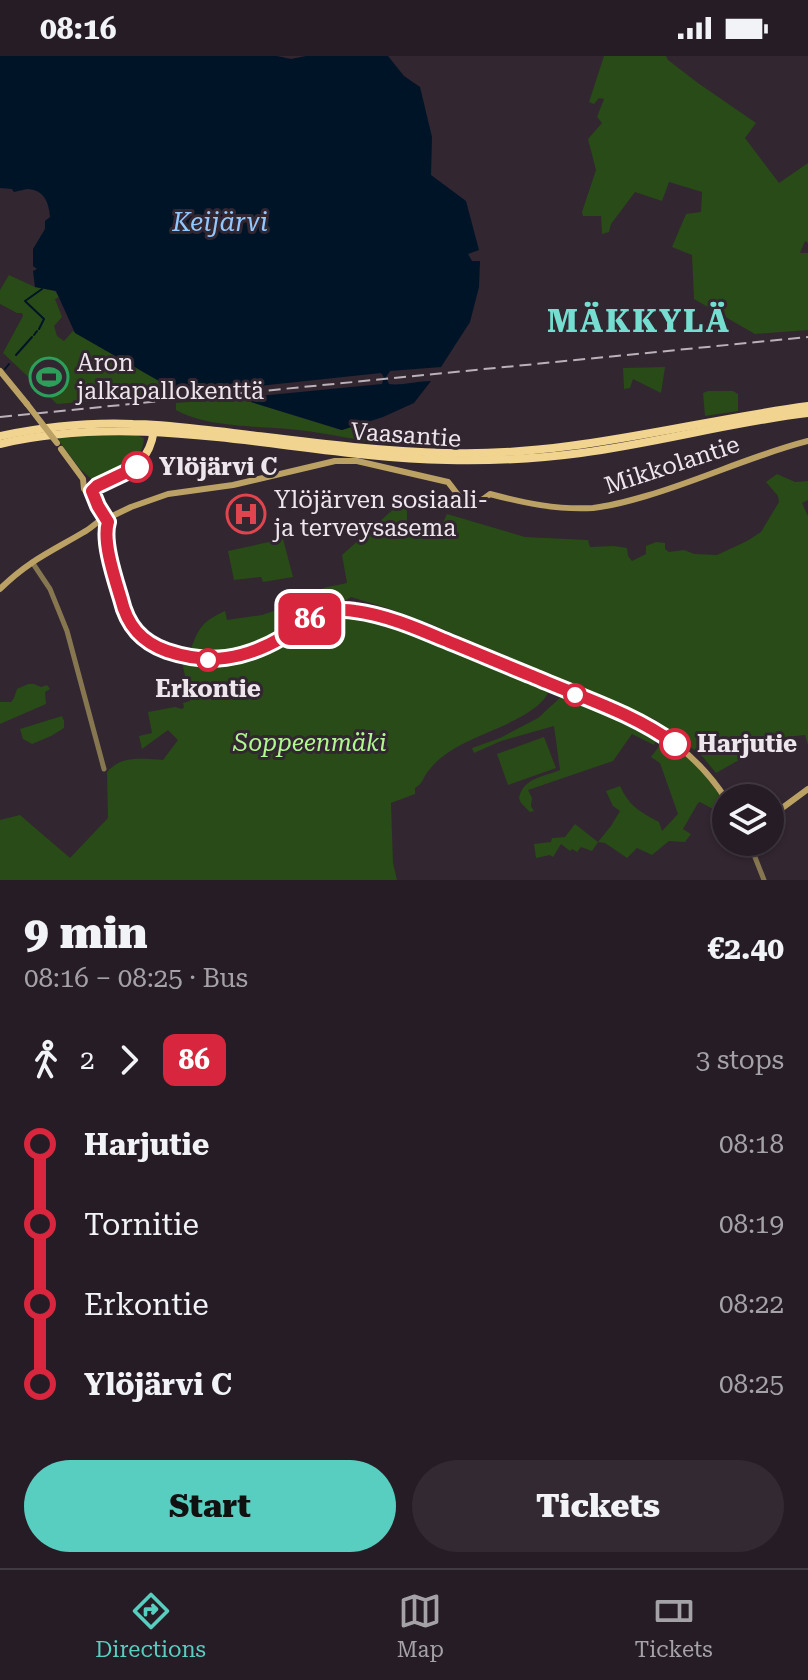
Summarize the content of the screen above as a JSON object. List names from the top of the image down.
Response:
{
  "streets": {
    "highway": ["Vaasantie"],
    "main road": ["Mikkolantie"]
  },
  "districts": ["MÄKKYLÄ"],
  "water": ["Keijärvi"],
  "parks": ["Soppeenmäki"],
  "places": {
    "sports": ["Aron jalkapallokenttä"],
    "other": ["Ylöjärvi C", "Erkontie", "Harjutie"],
    "hospital": ["Ylöjärven sosiaali- ja terveysasema"]
  },
  "lines": ["bus line 86"],
  "page": {
    "status": "08:16",
    "on_map": "86",
    "heading": ["9 min", "08:16 – 08:25 · Bus", "€2.40"],
    "legs": ["2", "86", "3 stops"],
    "list": [
      {
        "name": "Harjutie",
        "value": "08:18"
      },
      {
        "name": "Tornitie",
        "value": "08:19"
      },
      {
        "name": "Erkontie",
        "value": "08:22"
      },
      {
        "name": "Ylöjärvi C",
        "value": "08:25"
      }
    ],
    "buttons": ["Start", "Tickets"],
    "tabs": ["Directions", "Map", "Tickets"]
  }
}
